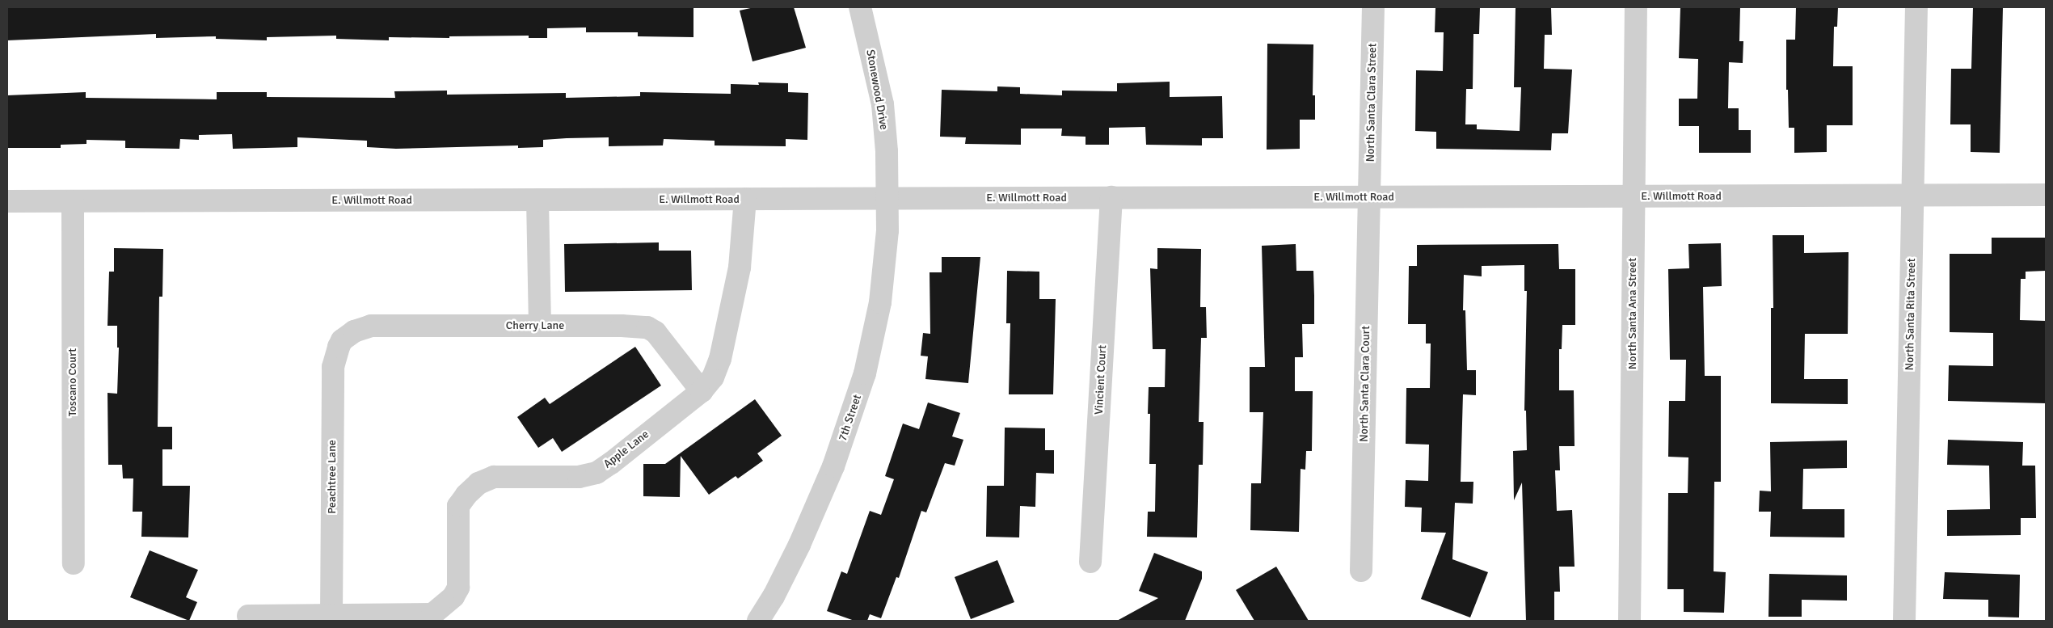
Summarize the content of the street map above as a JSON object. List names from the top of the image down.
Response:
{
  "streets": {
    "street": [
      "Stonewood Drive",
      "North Santa Clara Street",
      "E. Willmott Road",
      "North Santa Ana Street",
      "North Santa Rita Street",
      "Cherry Lane",
      "Vincient Court",
      "Toscano Court",
      "North Santa Clara Court",
      "7th Street",
      "Apple Lane",
      "Peachtree Lane"
    ]
  },
  "crossings": [
    ["Stonewood Drive", "E. Willmott Road"],
    ["Stonewood Drive", "7th Street"],
    ["North Santa Clara Street", "E. Willmott Road"],
    ["North Santa Clara Street", "North Santa Clara Court"],
    ["E. Willmott Road", "North Santa Ana Street"],
    ["E. Willmott Road", "North Santa Rita Street"],
    ["E. Willmott Road", "Vincient Court"],
    ["E. Willmott Road", "Toscano Court"],
    ["E. Willmott Road", "North Santa Clara Court"],
    ["E. Willmott Road", "7th Street"],
    ["E. Willmott Road", "Apple Lane"],
    ["Cherry Lane", "Apple Lane"],
    ["Cherry Lane", "Peachtree Lane"],
    ["Apple Lane", "Peachtree Lane"]
  ]
}
